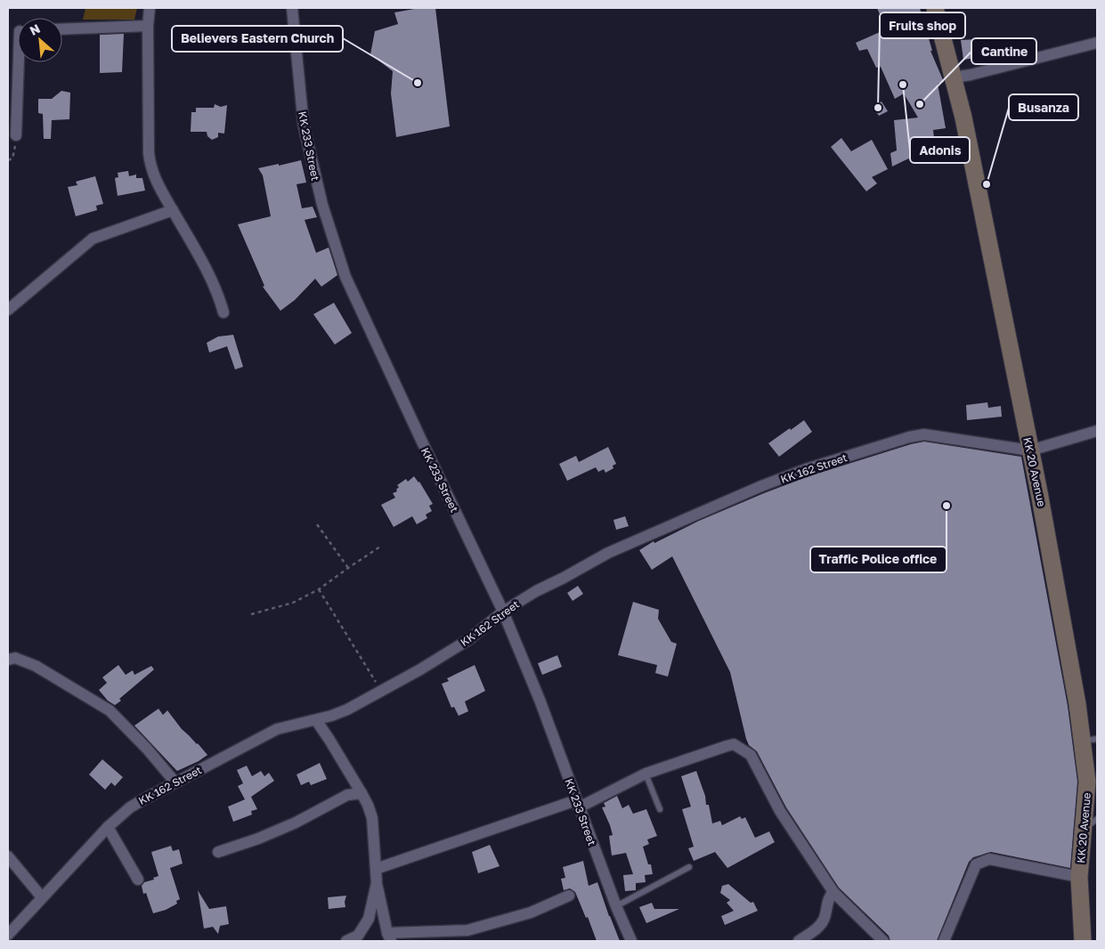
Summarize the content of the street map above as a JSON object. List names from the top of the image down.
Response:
{
  "streets": {
    "main road": ["KK 20 Avenue"],
    "street": ["KK 233 Street", "KK 162 Street"]
  },
  "crossings": [
    ["KK 233 Street", "KK 162 Street"],
    ["KK 162 Street", "KK 20 Avenue"]
  ],
  "places": [
    "Believers Eastern Church",
    "Adonis",
    "Cantine",
    "Fruits shop",
    "Busanza",
    "Traffic Police office"
  ],
  "north": "top left"
}
